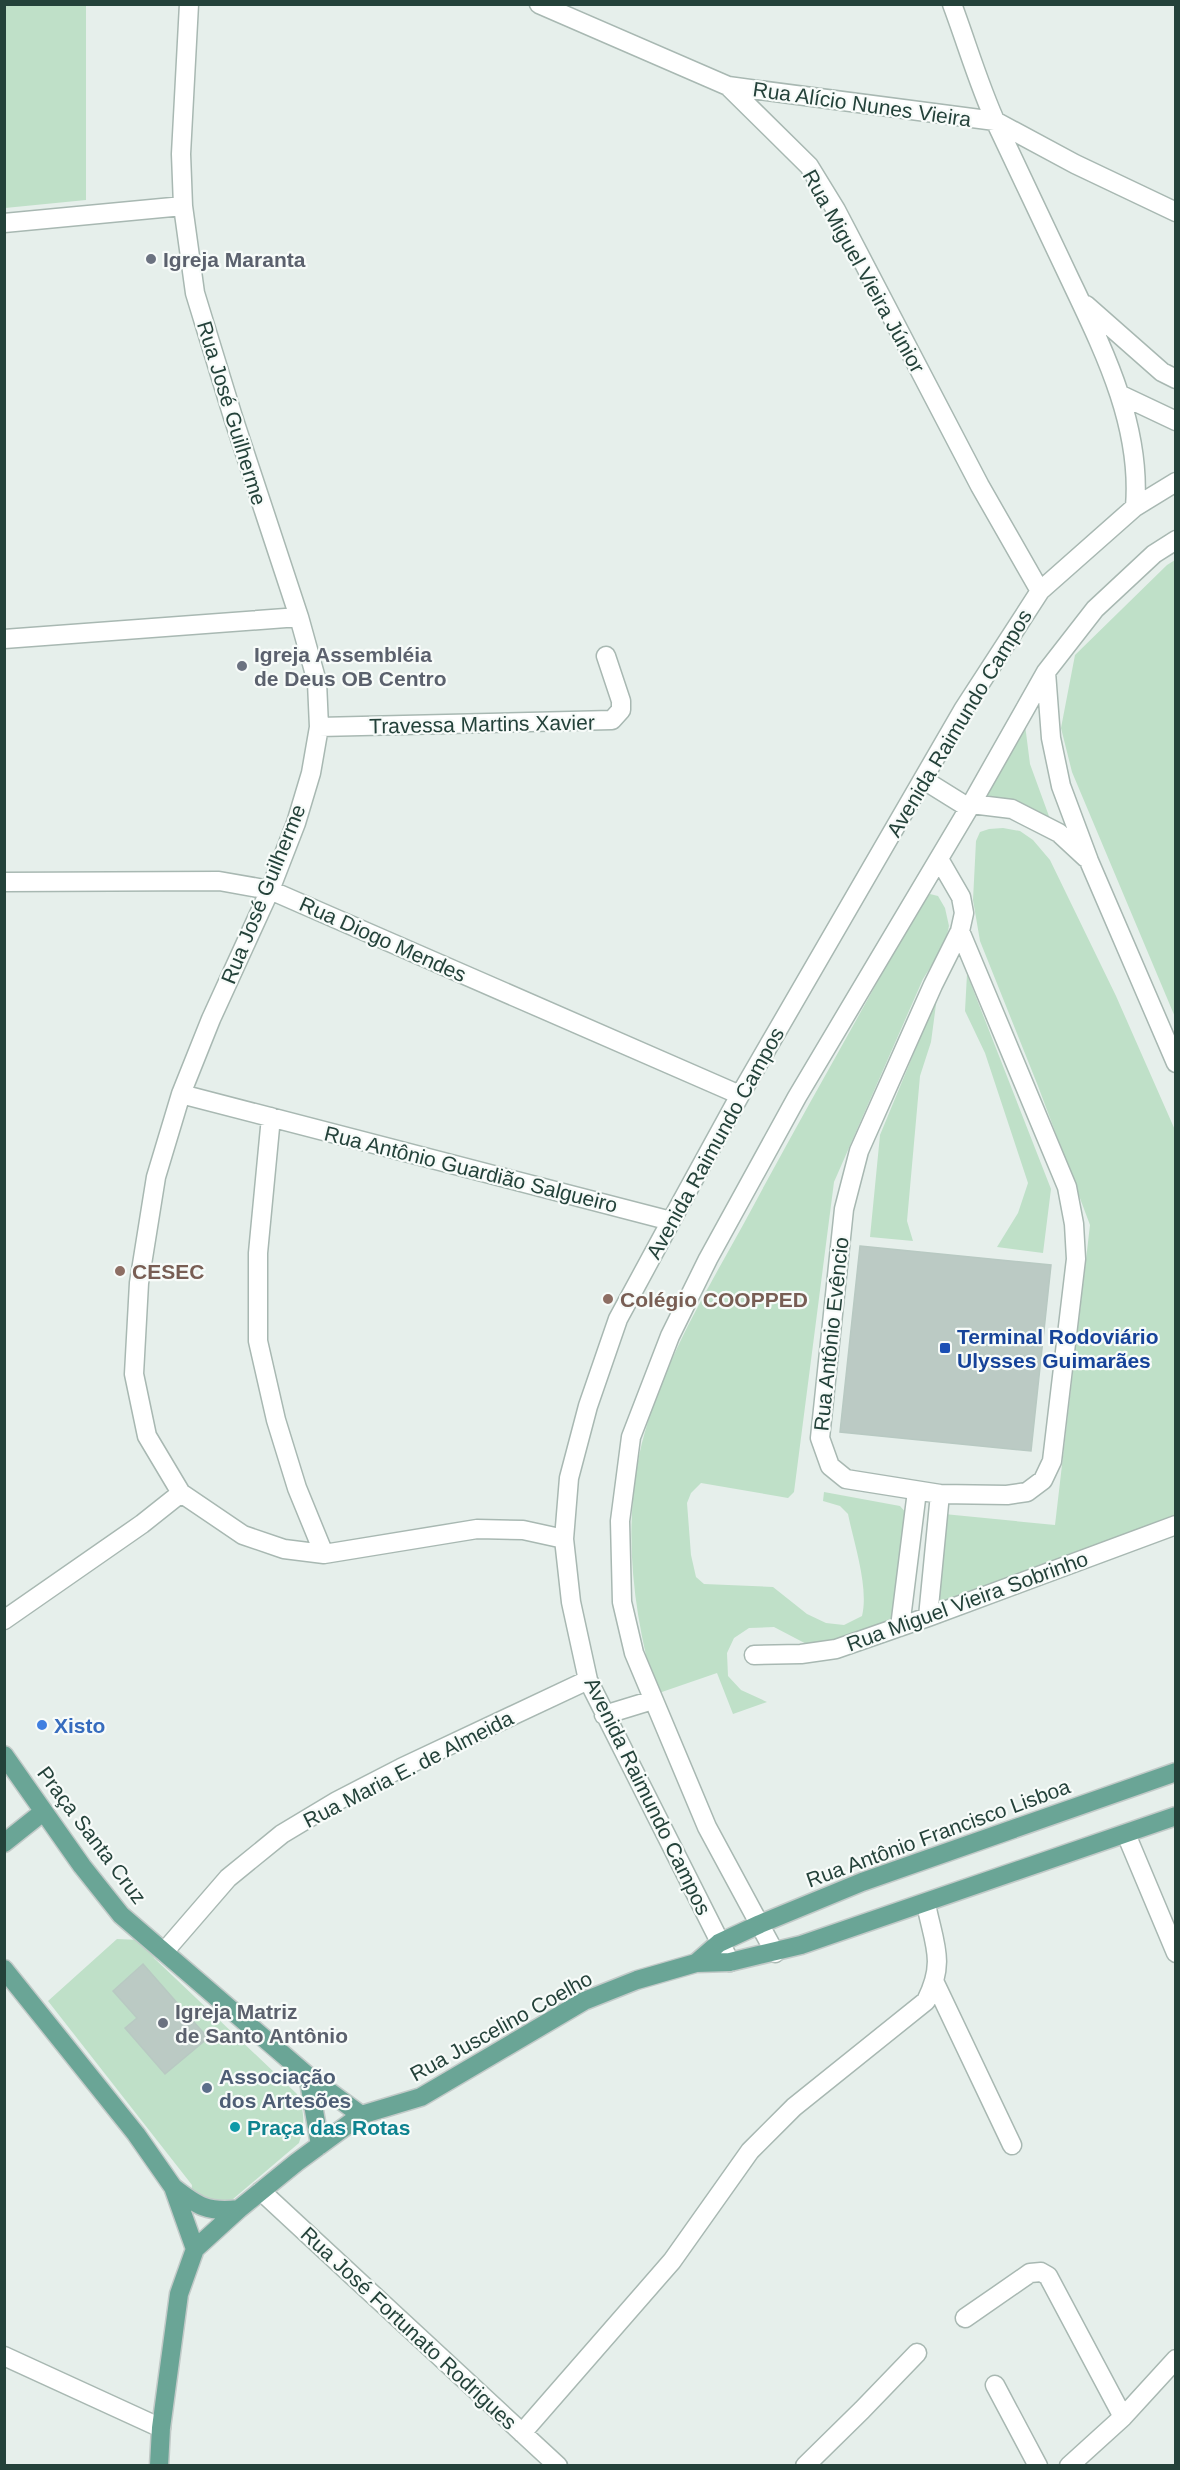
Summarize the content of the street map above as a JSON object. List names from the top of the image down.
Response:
{
  "streets": {
    "main road": ["Rua Antônio Francisco Lisboa", "Praça Santa Cruz", "Rua Juscelino Coelho"],
    "street": [
      "Rua Alício Nunes Vieira",
      "Rua Miguel Vieira Júnior",
      "Rua José Guilherme",
      "Avenida Raimundo Campos",
      "Travessa Martins Xavier",
      "Rua Diogo Mendes",
      "Rua Antônio Guardião Salgueiro",
      "Rua Antônio Evêncio",
      "Rua Miguel Vieira Sobrinho",
      "Rua Maria E. de Almeida",
      "Rua José Fortunato Rodrigues"
    ]
  },
  "crossings": [
    ["Rua Alício Nunes Vieira", "Rua Miguel Vieira Júnior"],
    ["Rua Miguel Vieira Júnior", "Avenida Raimundo Campos"],
    ["Rua José Guilherme", "Avenida Raimundo Campos"],
    ["Rua José Guilherme", "Travessa Martins Xavier"],
    ["Rua José Guilherme", "Rua Diogo Mendes"],
    ["Rua José Guilherme", "Rua Antônio Guardião Salgueiro"],
    ["Avenida Raimundo Campos", "Rua Diogo Mendes"],
    ["Avenida Raimundo Campos", "Rua Antônio Guardião Salgueiro"],
    ["Avenida Raimundo Campos", "Rua Antônio Evêncio"],
    ["Avenida Raimundo Campos", "Rua Maria E. de Almeida"],
    ["Avenida Raimundo Campos", "Rua Antônio Francisco Lisboa"],
    ["Avenida Raimundo Campos", "Rua Juscelino Coelho"],
    ["Rua Maria E. de Almeida", "Praça Santa Cruz"],
    ["Rua Antônio Francisco Lisboa", "Rua Juscelino Coelho"],
    ["Praça Santa Cruz", "Rua Juscelino Coelho"]
  ],
  "places": {
    "other": [
      "Igreja Maranta",
      "Igreja Assembléia de Deus OB Centro",
      "CESEC",
      "Colégio COOPPED",
      "Xisto",
      "Igreja Matriz de Santo Antônio",
      "Associação dos Artesões",
      "Praça das Rotas"
    ],
    "transit": ["Terminal Rodoviário Ulysses Guimarães"]
  }
}
